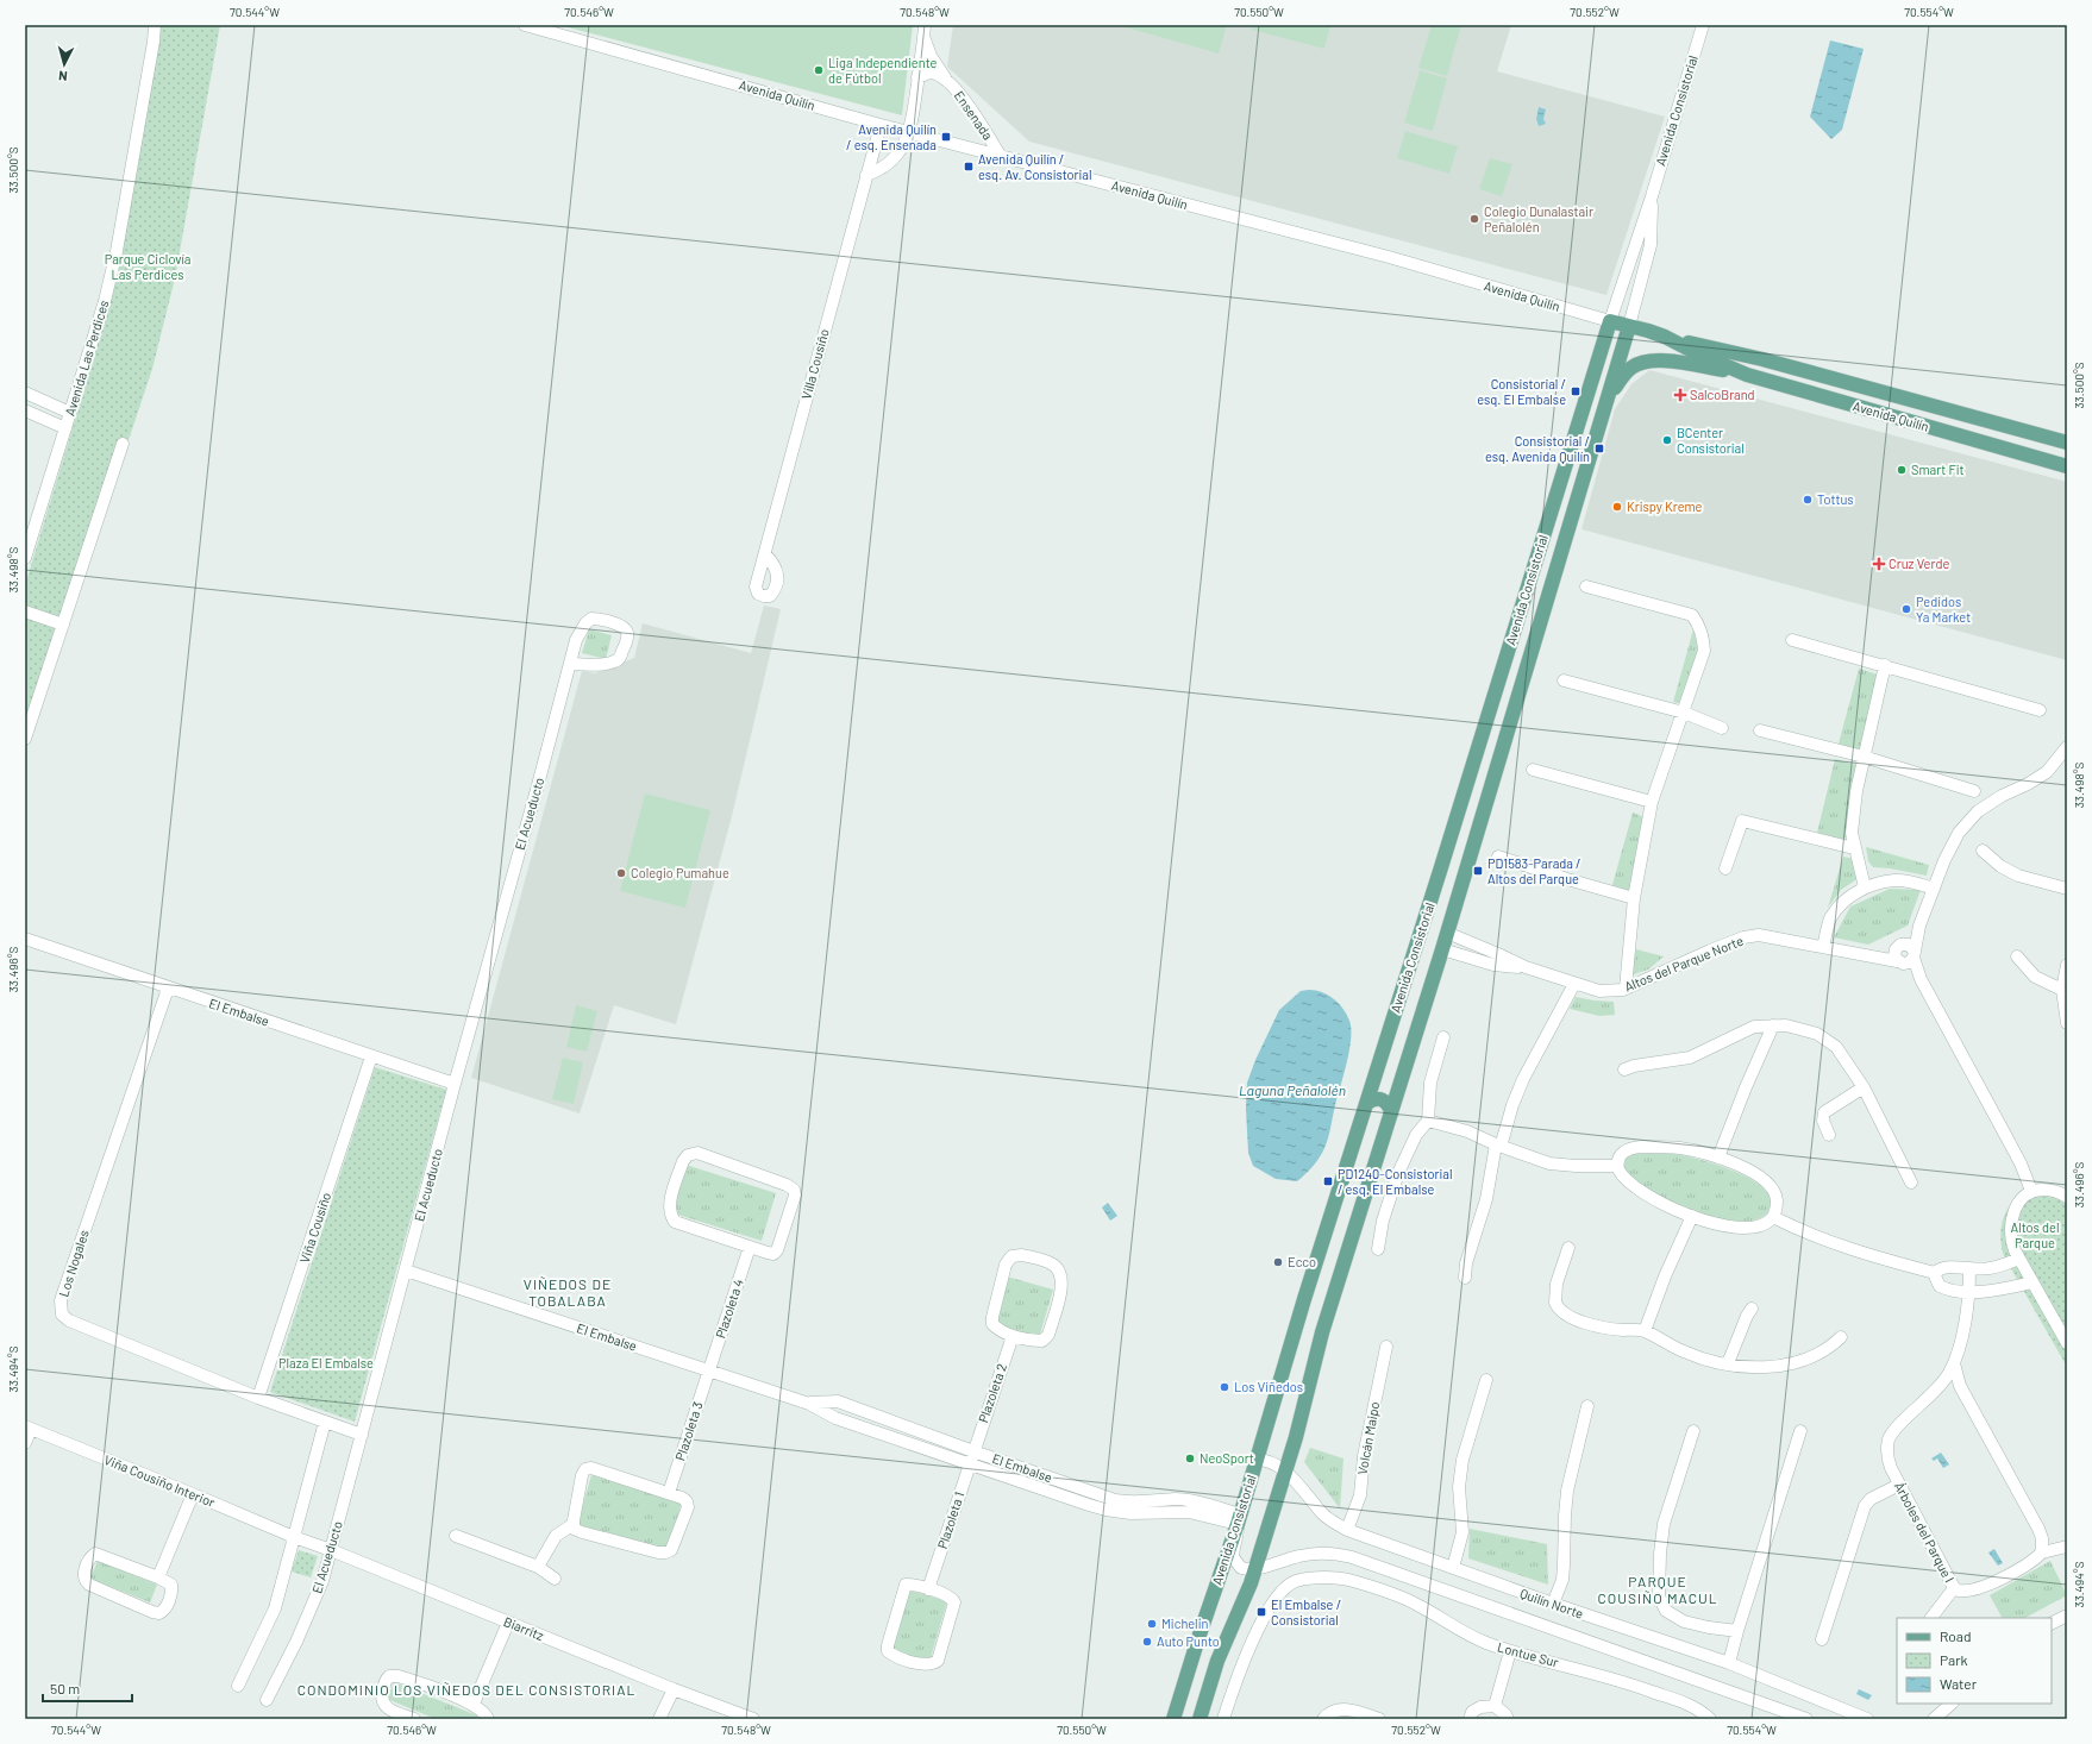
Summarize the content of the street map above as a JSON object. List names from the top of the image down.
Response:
{
  "streets": {
    "main road": ["Avenida Quilín", "Avenida Consistorial"],
    "street": [
      "Ensenada",
      "Avenida Las Perdices",
      "Villa Cousiño",
      "El Acueducto",
      "Altos del Parque Norte",
      "El Embalse",
      "Viña Cousiño",
      "Los Nogales",
      "Plazoleta 4",
      "Plazoleta 2",
      "Plazoleta 3",
      "Volcán Maipo",
      "Viña Cousiño Interior",
      "Plazoleta 1",
      "Árboles del Parque I",
      "Quilín Norte",
      "Biarritz",
      "Lontue Sur"
    ]
  },
  "crossings": [
    ["Avenida Quilín", "Avenida Consistorial"],
    ["Avenida Quilín", "Ensenada"],
    ["Avenida Quilín", "Villa Cousiño"],
    ["Avenida Consistorial", "Altos del Parque Norte"],
    ["Avenida Consistorial", "El Embalse"],
    ["Avenida Consistorial", "Quilín Norte"],
    ["El Acueducto", "El Embalse"],
    ["El Acueducto", "Los Nogales"],
    ["El Acueducto", "Biarritz"],
    ["El Embalse", "Viña Cousiño"],
    ["El Embalse", "Los Nogales"],
    ["El Embalse", "Plazoleta 4"],
    ["El Embalse", "Plazoleta 2"],
    ["El Embalse", "Plazoleta 3"],
    ["El Embalse", "Plazoleta 1"],
    ["Viña Cousiño", "Los Nogales"],
    ["Plazoleta 4", "Plazoleta 3"],
    ["Plazoleta 2", "Plazoleta 1"],
    ["Volcán Maipo", "Quilín Norte"],
    ["Viña Cousiño Interior", "Biarritz"]
  ],
  "districts": ["VIÑEDOS DE TOBALABA", "PARQUE COUSIÑO MACUL", "CONDOMINIO LOS VIÑEDOS DEL CONSISTORIAL"],
  "water": ["Laguna Peñalolén"],
  "parks": ["Parque Ciclovía Las Perdices", "Altos del Parque", "Plaza El Embalse"],
  "places": {
    "other": [
      "Liga Independiente de Fútbol",
      "Colegio Dunalastair Peñalolén",
      "BCenter Consistorial",
      "Smart Fit",
      "Tottus",
      "Krispy Kreme",
      "Pedidos Ya Market",
      "Colegio Pumahue",
      "Ecco",
      "Los Viñedos",
      "NeoSport",
      "Michelin",
      "Auto Punto"
    ],
    "transit": [
      "Avenida Quilín / esq. Ensenada",
      "Avenida Quilín / esq. Av. Consistorial",
      "Consistorial / esq. El Embalse",
      "Consistorial / esq. Avenida Quilín",
      "PD1583-Parada / Altos del Parque",
      "PD1240-Consistorial / esq. El Embalse",
      "El Embalse / Consistorial"
    ],
    "health": ["SalcoBrand", "Cruz Verde"]
  },
  "legend": ["Road", "Park", "Water"],
  "scale_bar": "50 m",
  "north": "bottom",
  "coordinates": [
    "70.544°W",
    "70.546°W",
    "70.548°W",
    "70.550°W",
    "70.552°W",
    "70.554°W",
    "33.500°S",
    "33.498°S",
    "33.496°S",
    "33.494°S"
  ]
}
